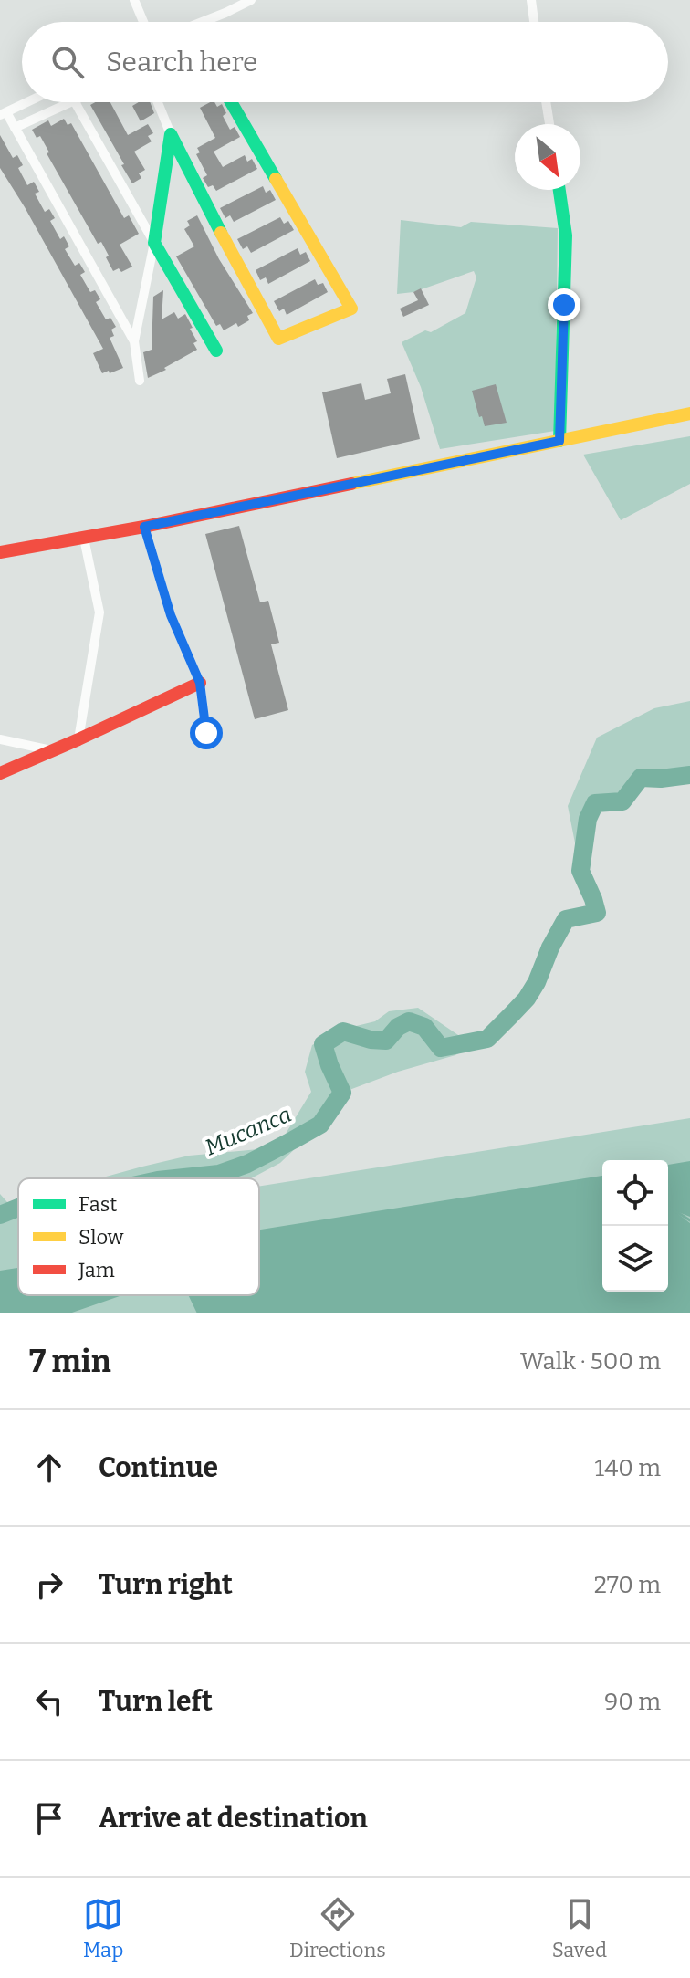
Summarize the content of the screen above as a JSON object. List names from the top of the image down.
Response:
{
  "water": ["Mucanca"],
  "legend": ["Fast", "Slow", "Jam"],
  "north": "bottom right",
  "page": {
    "search": "Search here",
    "heading": ["7 min", "Walk · 500 m"],
    "list": [
      ["Continue", "140 m"],
      ["Turn right", "270 m"],
      ["Turn left", "90 m"],
      "Arrive at destination"
    ],
    "nav": ["Map", "Directions", "Saved"]
  }
}
